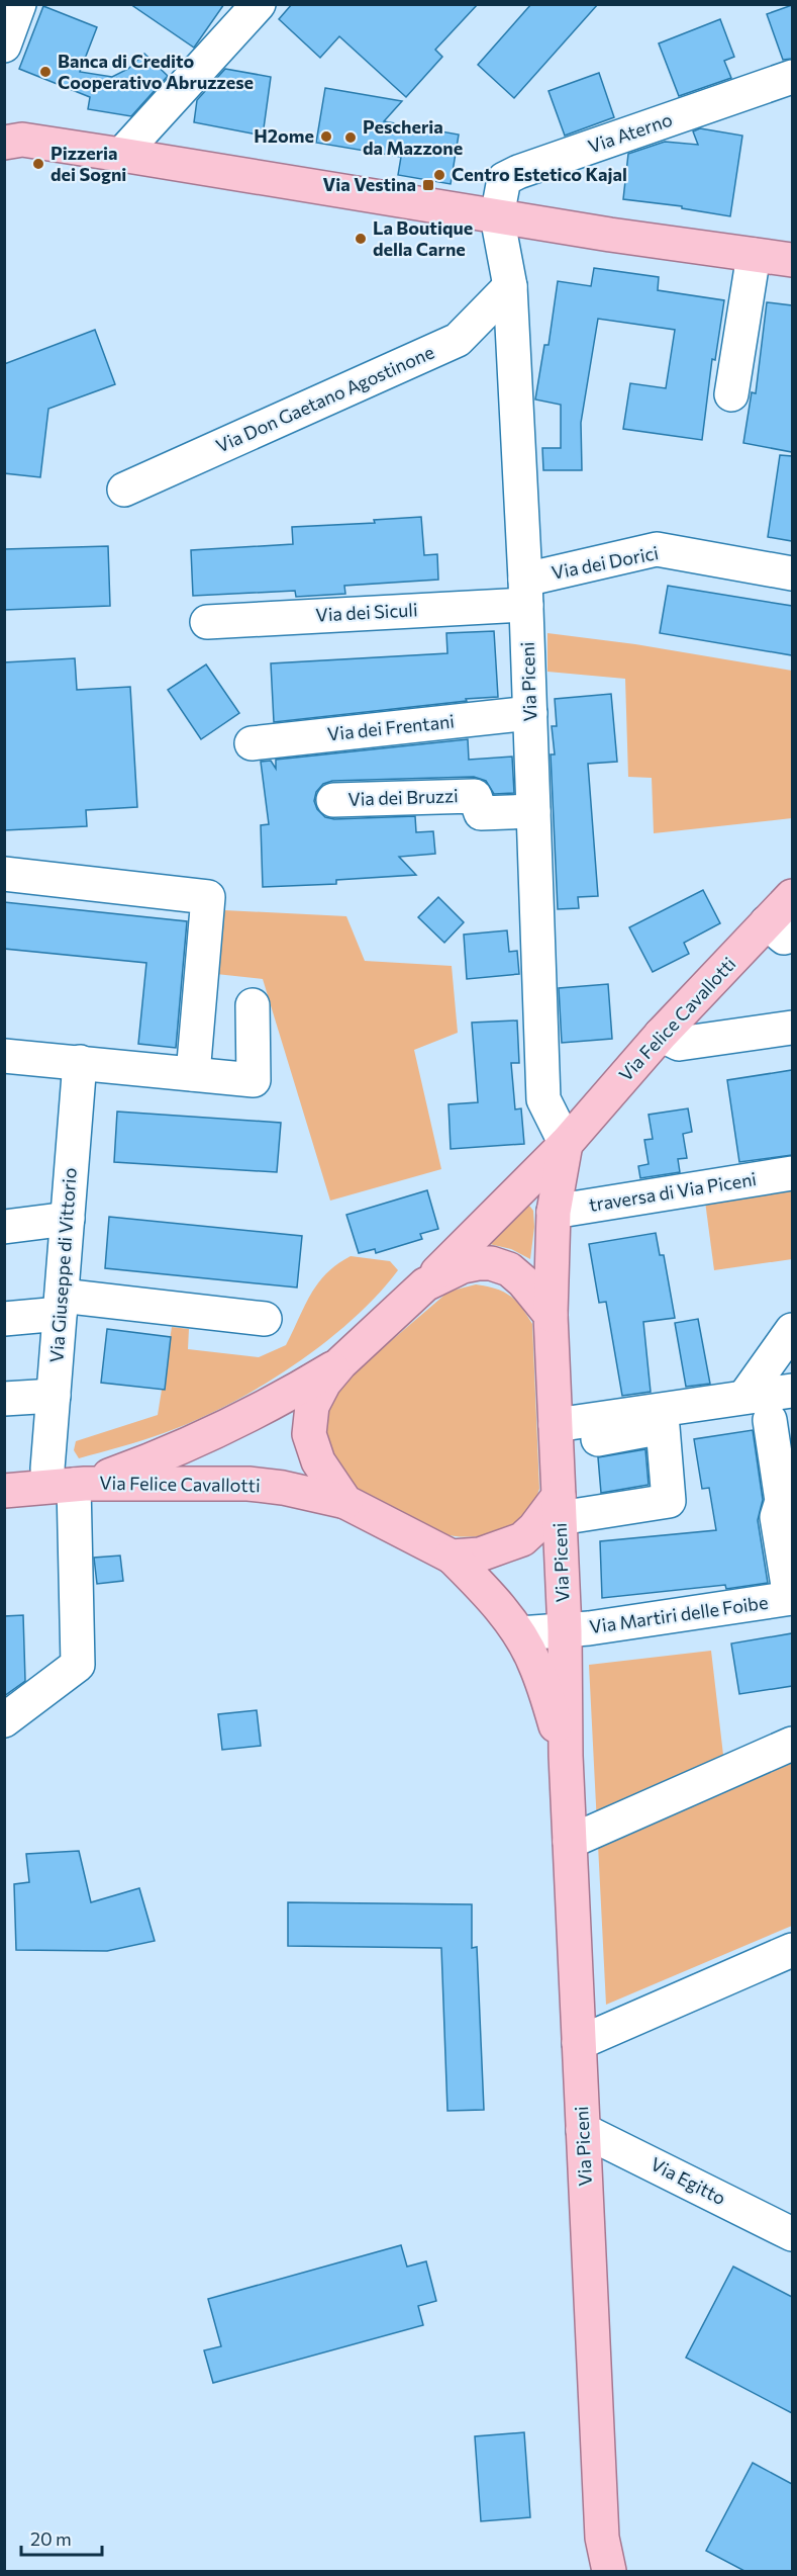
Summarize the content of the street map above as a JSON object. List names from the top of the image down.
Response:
{
  "streets": {
    "main road": ["Via Piceni", "Via Felice Cavallotti"],
    "street": [
      "Via Aterno",
      "Via Don Gaetano Agostinone",
      "Via dei Dorici",
      "Via dei Siculi",
      "Via dei Frentani",
      "Via dei Bruzzi",
      "traversa di Via Piceni",
      "Via Giuseppe di Vittorio",
      "Via Martiri delle Foibe",
      "Via Egitto"
    ]
  },
  "crossings": [
    ["Via Aterno", "Via Piceni"],
    ["Via Don Gaetano Agostinone", "Via Piceni"],
    ["Via dei Dorici", "Via dei Siculi"],
    ["Via dei Dorici", "Via Piceni"],
    ["Via dei Siculi", "Via Piceni"],
    ["Via Piceni", "Via dei Frentani"],
    ["Via Piceni", "Via dei Bruzzi"],
    ["Via Piceni", "Via Felice Cavallotti"],
    ["Via Piceni", "Via Martiri delle Foibe"],
    ["Via Piceni", "Via Egitto"],
    ["Via Felice Cavallotti", "Via Giuseppe di Vittorio"]
  ],
  "places": {
    "other": [
      "Banca di Credito Cooperativo Abruzzese",
      "H2ome",
      "Pescheria da Mazzone",
      "Pizzeria dei Sogni",
      "Centro Estetico Kajal",
      "La Boutique della Carne"
    ],
    "transit": ["Via Vestina"]
  },
  "scale_bar": "20 m"
}
